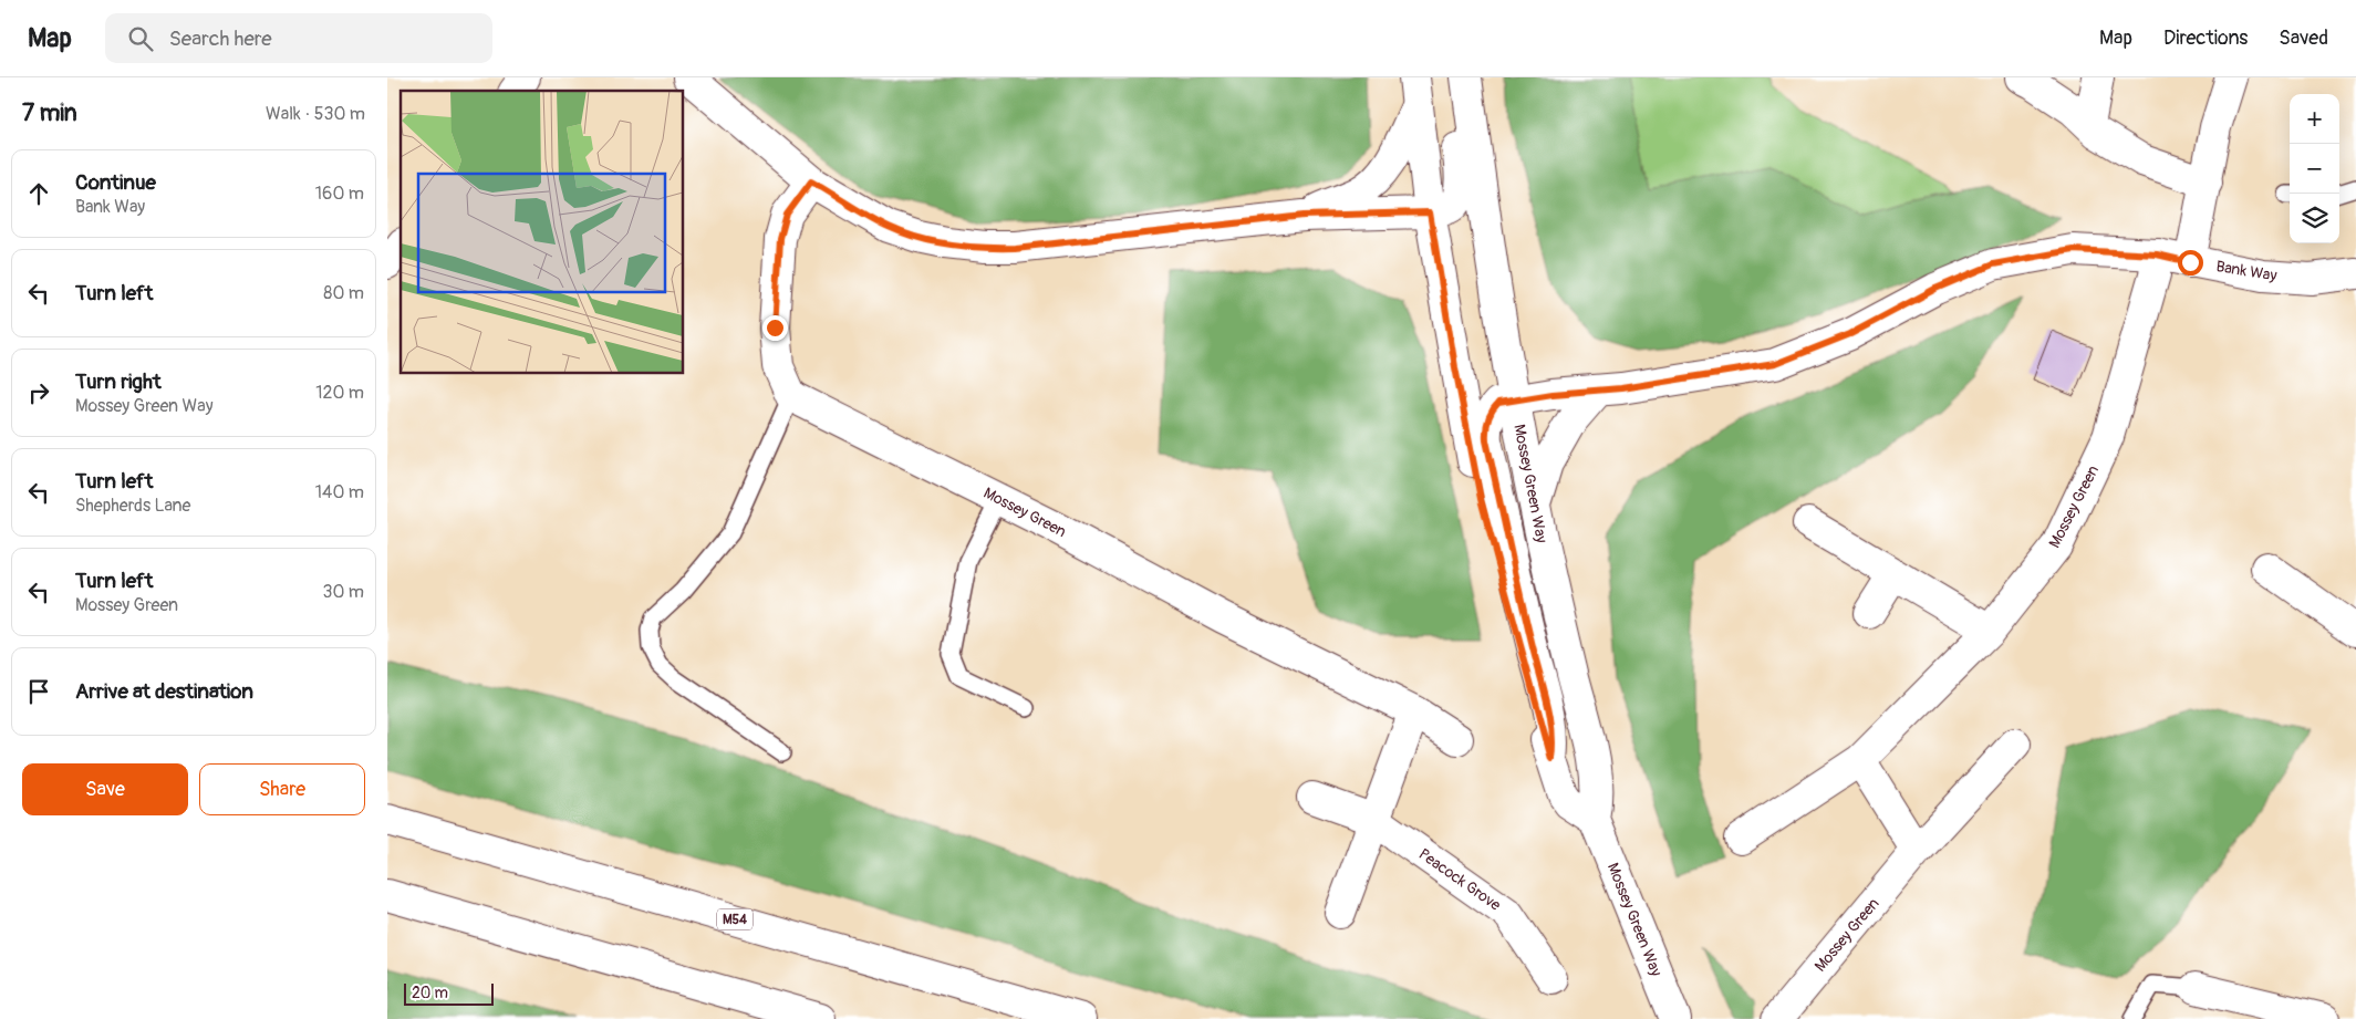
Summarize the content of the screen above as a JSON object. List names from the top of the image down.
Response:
{
  "streets": {
    "main road": [
      "Bank Way",
      "Mossey Green Way",
      "Mossey Green",
      "Peacock Grove",
      "M54"
    ]
  },
  "crossings": [
    ["Bank Way", "Mossey Green Way"],
    ["Bank Way", "Mossey Green"]
  ],
  "scale_bar": "20 m",
  "page": {
    "header": "Map",
    "search": "Search here",
    "nav": ["Map", "Directions", "Saved"],
    "heading": ["7 min", "Walk · 530 m"],
    "map_buttons": ["+", "−"],
    "list": [
      ["Continue", "Bank Way", "160 m"],
      ["Turn left", "80 m"],
      ["Turn right", "Mossey Green Way", "120 m"],
      ["Turn left", "Shepherds Lane", "140 m"],
      ["Turn left", "Mossey Green", "30 m"],
      "Arrive at destination"
    ],
    "buttons": ["Save", "Share"],
    "scale": "20 m"
  }
}
